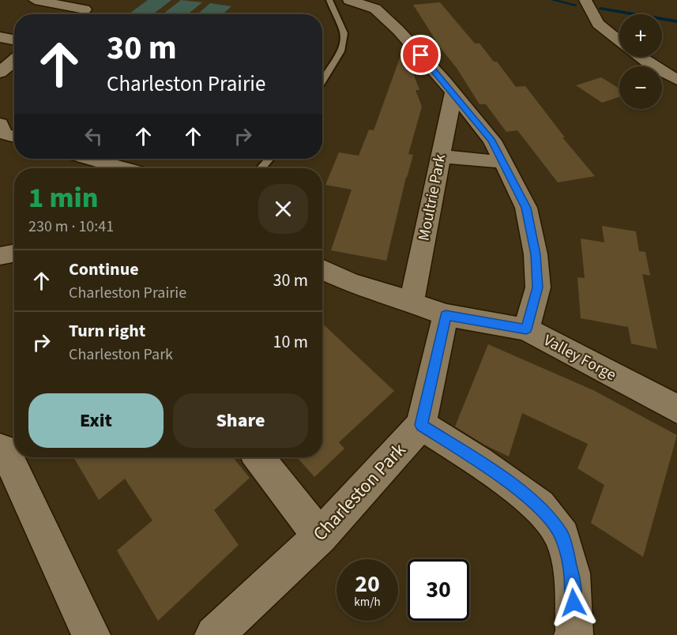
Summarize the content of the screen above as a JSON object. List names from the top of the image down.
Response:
{
  "streets": {
    "street": ["Moultrie Park", "Valley Forge", "Charleston Park"]
  },
  "crossings": [
    ["Moultrie Park", "Valley Forge"],
    ["Valley Forge", "Charleston Park"]
  ],
  "page": {
    "map_buttons": ["+", "−"],
    "turn": ["30 m", "Charleston Prairie"],
    "heading": ["1 min", "230 m · 10:41"],
    "list": [
      {
        "name": "Continue",
        "note": "Charleston Prairie",
        "value": "30 m"
      },
      {
        "name": "Turn right",
        "note": "Charleston Park",
        "value": "10 m"
      }
    ],
    "buttons": ["Exit", "Share"],
    "speed": "20 km/h",
    "limit": "30"
  }
}
